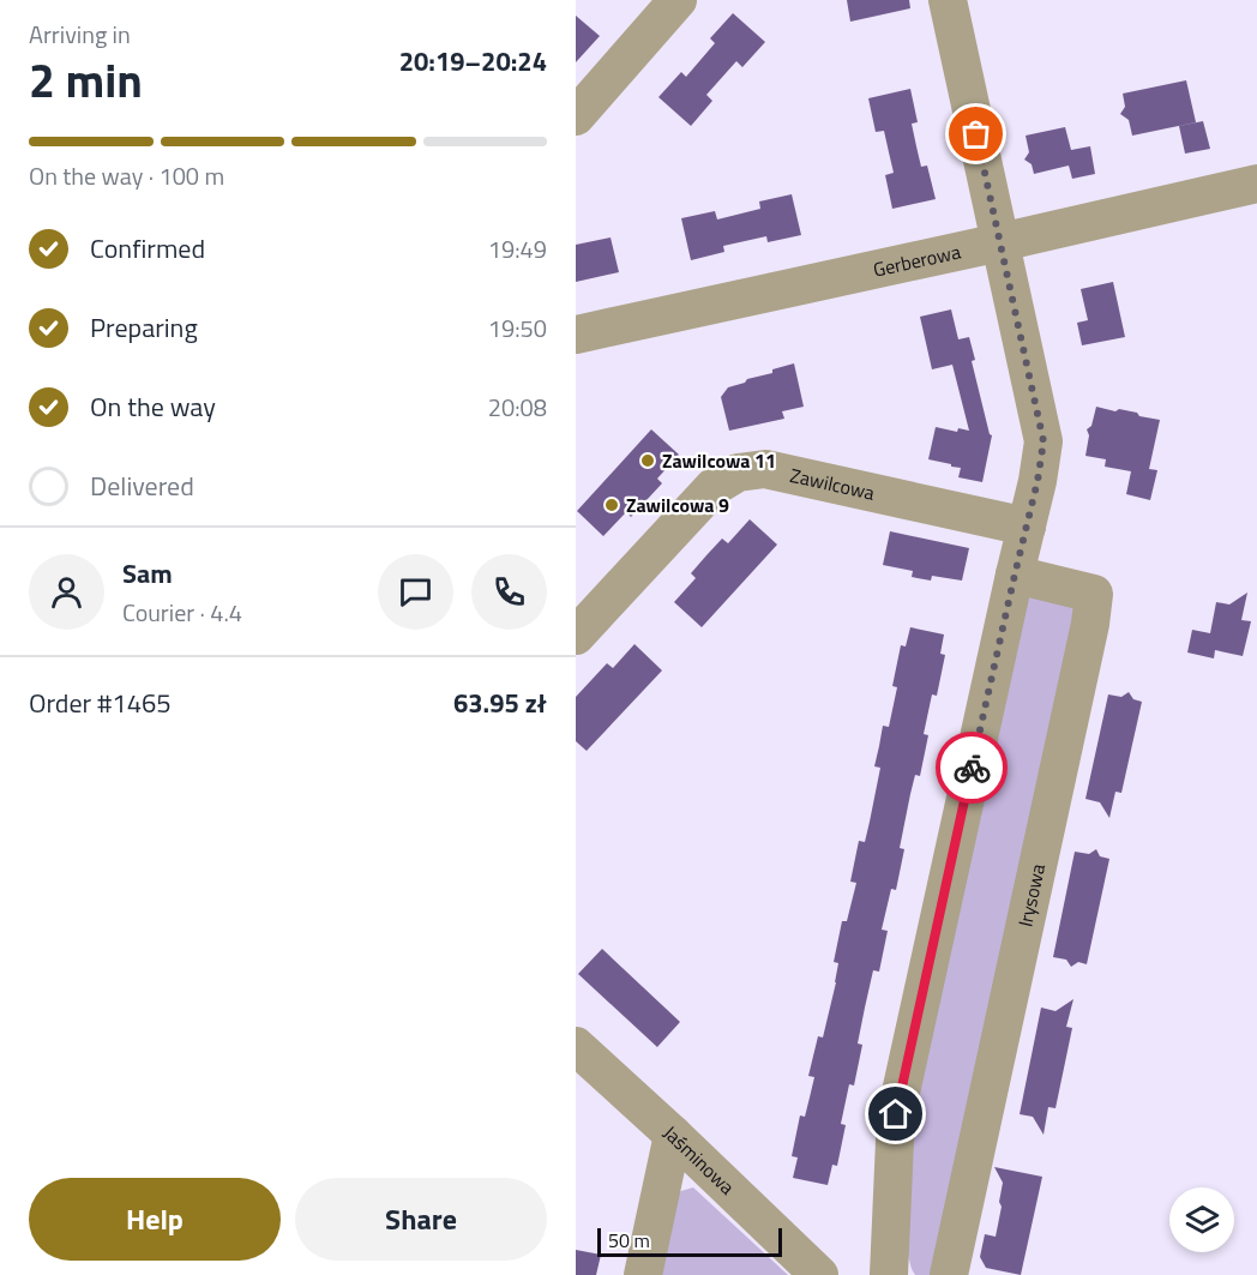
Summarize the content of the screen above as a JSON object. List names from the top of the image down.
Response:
{
  "streets": {
    "street": [
      "Gerberowa",
      "Zawilcowa",
      "Irysowa",
      "Jaśminowa"
    ]
  },
  "places": ["Zawilcowa 11", "Zawilcowa 9"],
  "scale_bar": "50 m",
  "page": {
    "heading": ["2 min", "Arriving in", "20:19–20:24"],
    "panel": [
      "Sam",
      "Courier · 4.4",
      "Order #1465",
      "63.95 zł"
    ],
    "bar": "On the way · 100 m",
    "list": [
      ["Confirmed", "19:49"],
      ["Preparing", "19:50"],
      ["On the way", "20:08"],
      "Delivered"
    ],
    "buttons": ["Help", "Share"],
    "scale": "50 m"
  }
}
